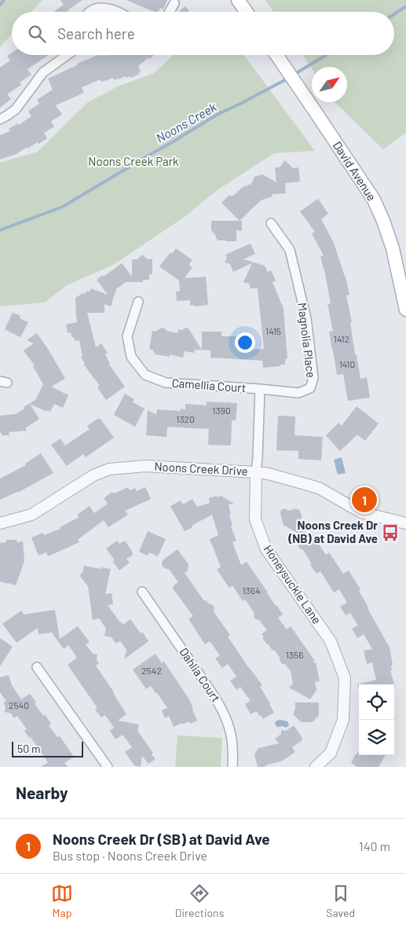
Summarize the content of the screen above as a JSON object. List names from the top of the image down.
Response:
{
  "streets": {
    "main road": ["David Avenue"],
    "street": [
      "Magnolia Place",
      "Camellia Court",
      "Noons Creek Drive",
      "Honeysuckle Lane",
      "Dahlia Court"
    ]
  },
  "crossings": [
    ["Magnolia Place", "Camellia Court"],
    ["Magnolia Place", "Honeysuckle Lane"],
    ["Camellia Court", "Honeysuckle Lane"],
    ["Noons Creek Drive", "Honeysuckle Lane"]
  ],
  "water": ["Noons Creek"],
  "parks": ["Noons Creek Park"],
  "places": {
    "bus stop": ["Noons Creek Dr (NB) at David Ave"]
  },
  "house_numbers": [
    "1415",
    "1412",
    "1410",
    "1390",
    "1320",
    "1364",
    "1356",
    "2542",
    "2540"
  ],
  "scale_bar": "50 m",
  "north": "top right",
  "page": {
    "search": "Search here",
    "pins": "1",
    "scale": "50 m",
    "heading": "Nearby",
    "list": [
      {
        "mark": "1",
        "name": "Noons Creek Dr (SB) at David Ave",
        "note": "Bus stop · Noons Creek Drive",
        "value": "140 m"
      }
    ],
    "nav": ["Map", "Directions", "Saved"]
  }
}
